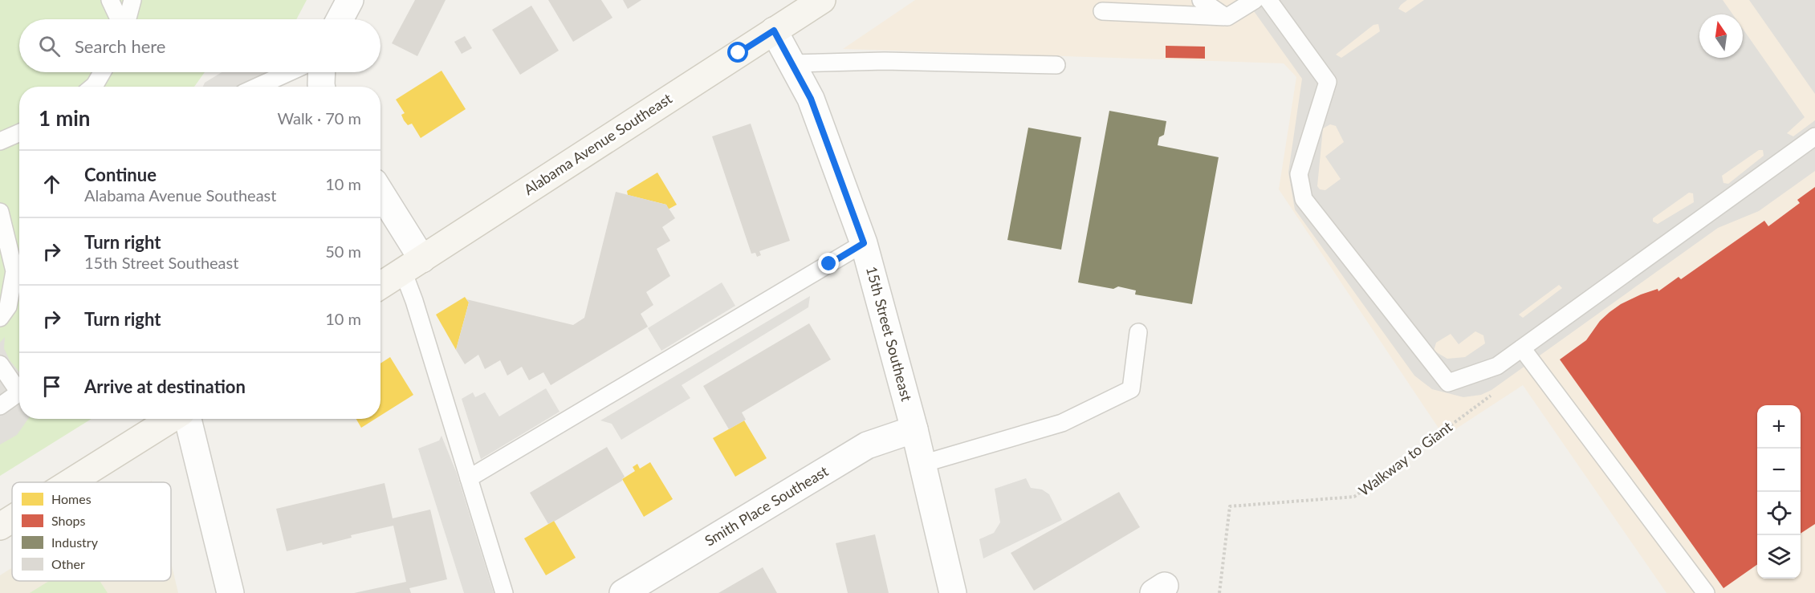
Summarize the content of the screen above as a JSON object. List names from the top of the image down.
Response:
{
  "streets": {
    "main road": ["Alabama Avenue Southeast"],
    "street": ["15th Street Southeast", "Smith Place Southeast"],
    "path": ["Walkway to Giant"]
  },
  "crossings": [
    ["Alabama Avenue Southeast", "15th Street Southeast"],
    ["15th Street Southeast", "Smith Place Southeast"]
  ],
  "legend": [
    "Homes",
    "Shops",
    "Industry",
    "Other"
  ],
  "north": "top",
  "page": {
    "search": "Search here",
    "heading": ["1 min", "Walk · 70 m"],
    "list": [
      ["Continue", "Alabama Avenue Southeast", "10 m"],
      ["Turn right", "15th Street Southeast", "50 m"],
      ["Turn right", "10 m"],
      "Arrive at destination"
    ],
    "map_buttons": ["+", "−"]
  }
}
